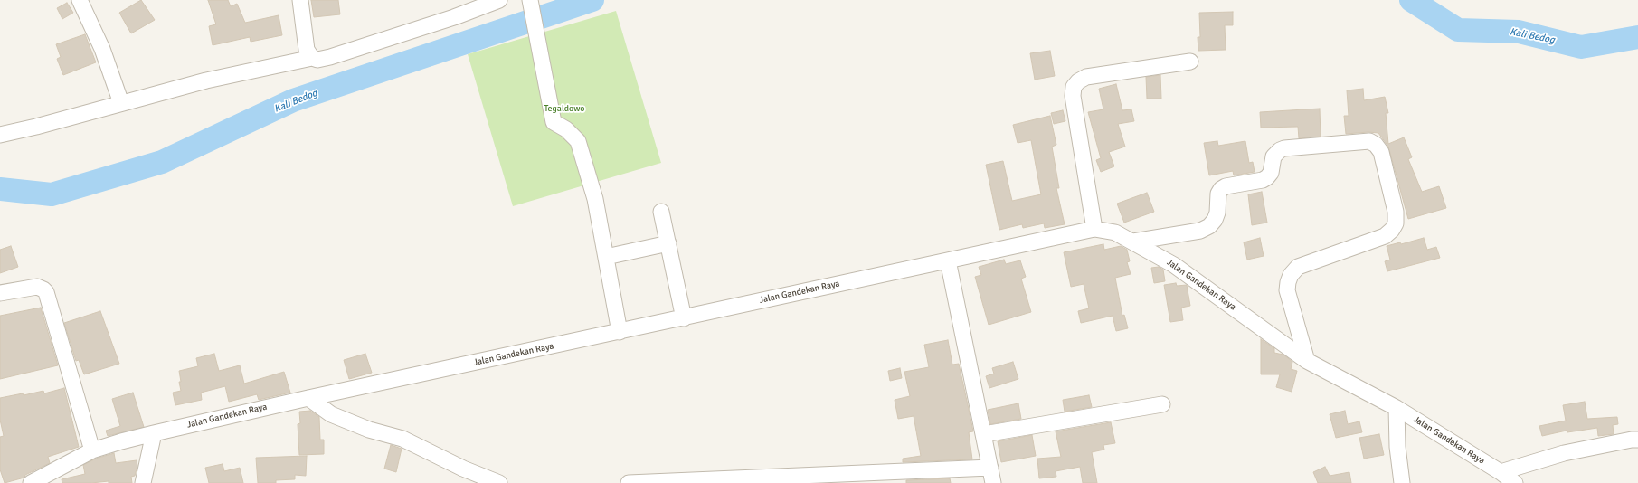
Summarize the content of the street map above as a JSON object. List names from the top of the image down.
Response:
{
  "streets": {
    "street": ["Jalan Gandekan Raya"]
  },
  "water": ["Kali Bedog"],
  "parks": ["Tegaldowo"]
}
